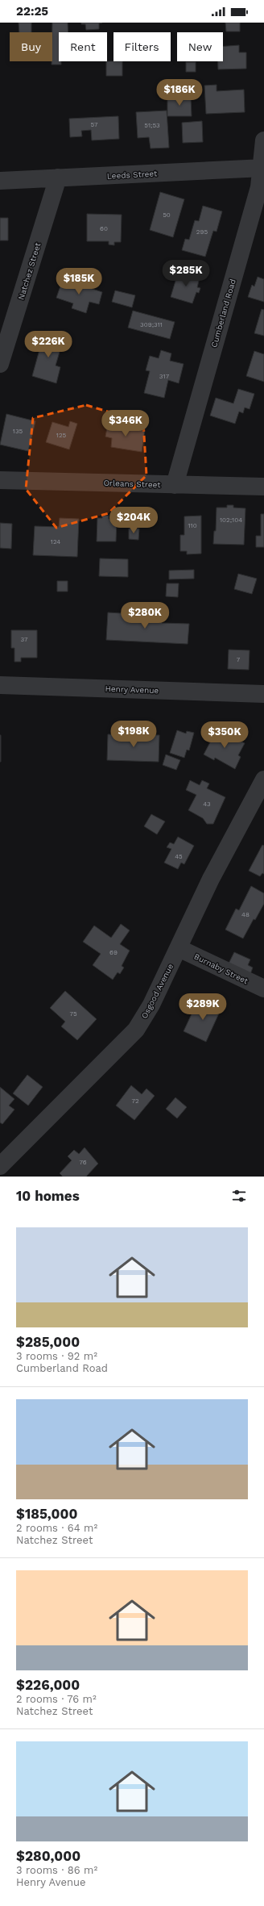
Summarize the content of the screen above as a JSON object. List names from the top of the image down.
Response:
{
  "streets": {
    "street": [
      "Leeds Street",
      "Natchez Street",
      "Cumberland Road",
      "Orleans Street",
      "Henry Avenue",
      "Burnaby Street",
      "Osgood Avenue"
    ]
  },
  "crossings": [
    ["Leeds Street", "Natchez Street"],
    ["Leeds Street", "Cumberland Road"],
    ["Cumberland Road", "Orleans Street"],
    ["Burnaby Street", "Osgood Avenue"]
  ],
  "house_numbers": [
    "57",
    "51;53",
    "50",
    "60",
    "295",
    "309;311",
    "317",
    "135",
    "125",
    "102;104",
    "110",
    "124",
    "37",
    "7",
    "43",
    "45",
    "48",
    "69",
    "75",
    "72",
    "76"
  ],
  "page": {
    "status": "22:25",
    "chip": [
      "Buy",
      "Rent",
      "Filters",
      "New"
    ],
    "price": [
      "$186K",
      "$285K",
      "$185K",
      "$226K",
      "$346K",
      "$204K",
      "$280K",
      "$198K",
      "$350K",
      "$289K"
    ],
    "heading": "10 homes",
    "list": [
      {
        "name": "$285,000",
        "note": "3 rooms · 92 m² · Cumberland Road"
      },
      {
        "name": "$185,000",
        "note": "2 rooms · 64 m² · Natchez Street"
      },
      {
        "name": "$226,000",
        "note": "2 rooms · 76 m² · Natchez Street"
      },
      {
        "name": "$280,000",
        "note": "3 rooms · 86 m² · Henry Avenue"
      }
    ]
  }
}
